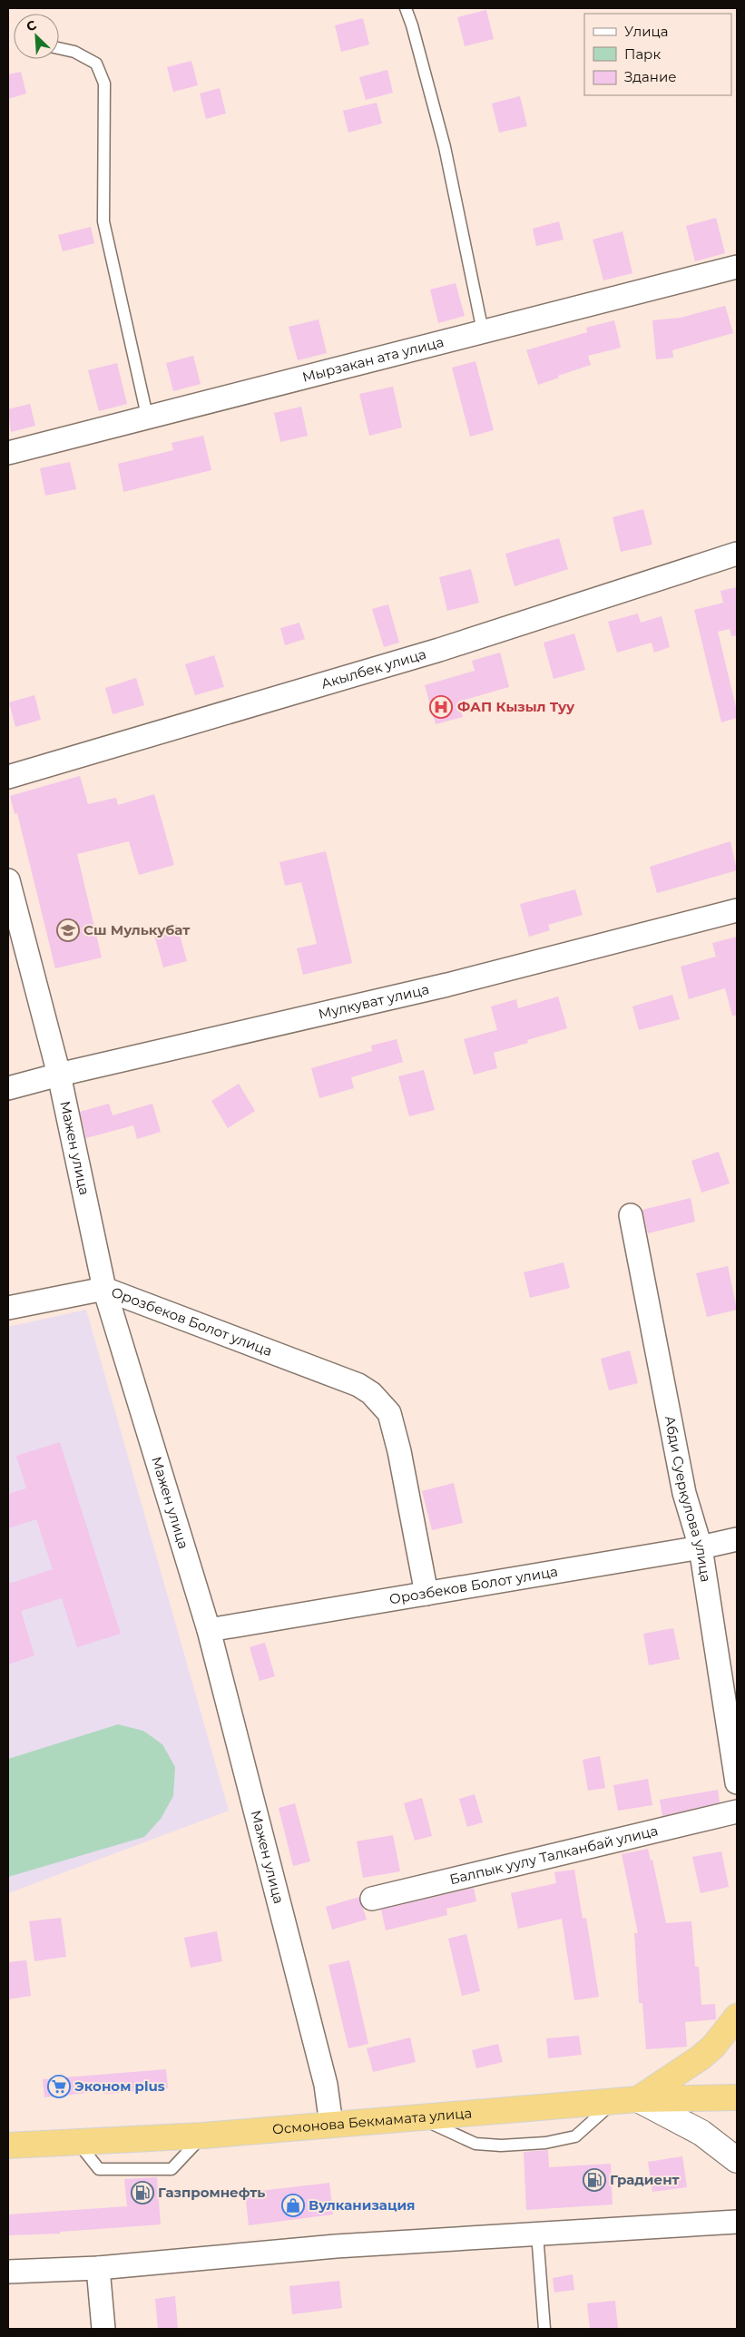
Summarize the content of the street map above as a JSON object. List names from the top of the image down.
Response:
{
  "streets": {
    "highway": ["Осмонова Бекмамата улица"],
    "street": [
      "Мырзакан ата улица",
      "Акылбек улица",
      "Мулкуват улица",
      "Мажен улица",
      "Орозбеков Болот улица",
      "Абди Суеркулова улица",
      "Балпык уулу Талканбай улица"
    ]
  },
  "crossings": [
    ["Мулкуват улица", "Мажен улица"],
    ["Мажен улица", "Орозбеков Болот улица"],
    ["Мажен улица", "Осмонова Бекмамата улица"],
    ["Орозбеков Болот улица", "Абди Суеркулова улица"]
  ],
  "places": {
    "hospital": ["ФАП Кызыл Туу"],
    "school or university": ["Сш Мулькубат"],
    "supermarket": ["Эконом plus"],
    "fuel station": ["Градиент", "Газпромнефть"],
    "shop": ["Вулканизация"]
  },
  "legend": ["Улица", "Парк", "Здание"],
  "north": "top left"
}
